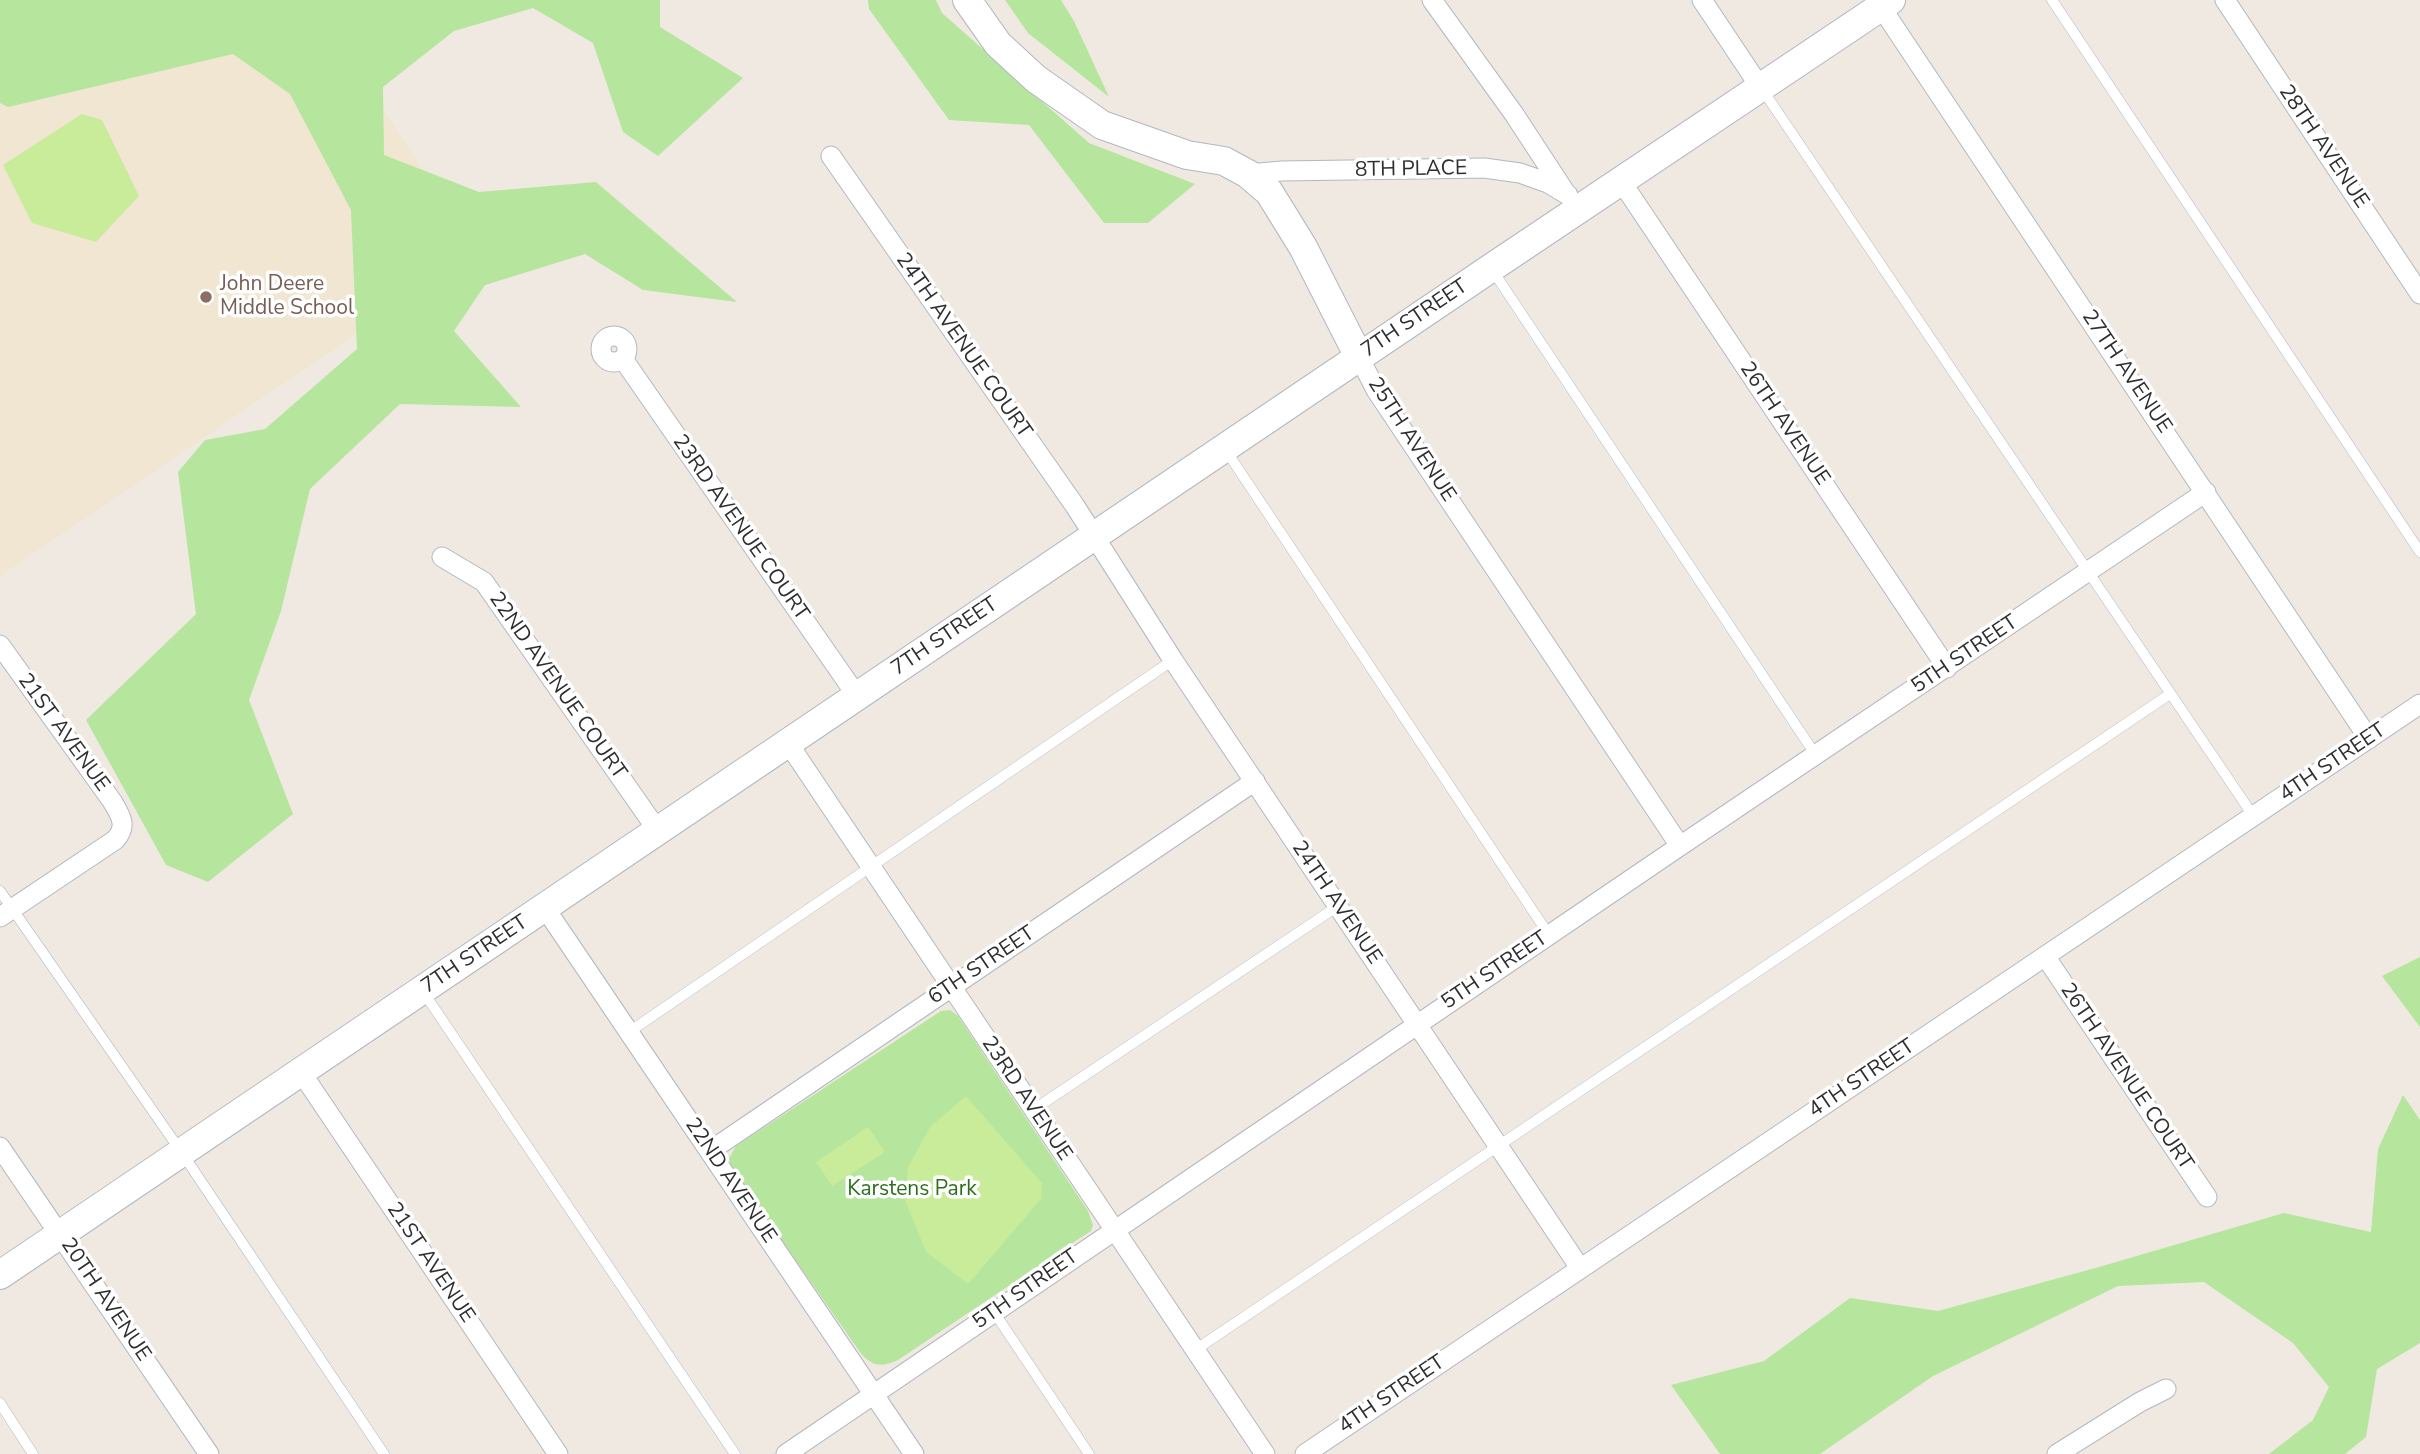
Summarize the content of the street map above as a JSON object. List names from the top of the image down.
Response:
{
  "streets": {
    "street": [
      "28TH AVENUE",
      "8TH PLACE",
      "7TH STREET",
      "24TH AVENUE COURT",
      "27TH AVENUE",
      "26TH AVENUE",
      "25TH AVENUE",
      "23RD AVENUE COURT",
      "5TH STREET",
      "22ND AVENUE COURT",
      "21ST AVENUE",
      "4TH STREET",
      "24TH AVENUE",
      "6TH STREET",
      "26TH AVENUE COURT",
      "23RD AVENUE",
      "22ND AVENUE",
      "20TH AVENUE"
    ]
  },
  "crossings": [
    ["8TH PLACE", "7TH STREET"],
    ["8TH PLACE", "25TH AVENUE"],
    ["7TH STREET", "24TH AVENUE COURT"],
    ["7TH STREET", "27TH AVENUE"],
    ["7TH STREET", "26TH AVENUE"],
    ["7TH STREET", "25TH AVENUE"],
    ["7TH STREET", "23RD AVENUE COURT"],
    ["7TH STREET", "22ND AVENUE COURT"],
    ["7TH STREET", "21ST AVENUE"],
    ["7TH STREET", "24TH AVENUE"],
    ["7TH STREET", "23RD AVENUE"],
    ["7TH STREET", "22ND AVENUE"],
    ["7TH STREET", "20TH AVENUE"],
    ["24TH AVENUE COURT", "24TH AVENUE"],
    ["27TH AVENUE", "5TH STREET"],
    ["27TH AVENUE", "4TH STREET"],
    ["26TH AVENUE", "5TH STREET"],
    ["25TH AVENUE", "5TH STREET"],
    ["5TH STREET", "24TH AVENUE"],
    ["5TH STREET", "23RD AVENUE"],
    ["5TH STREET", "22ND AVENUE"],
    ["4TH STREET", "24TH AVENUE"],
    ["4TH STREET", "26TH AVENUE COURT"],
    ["24TH AVENUE", "6TH STREET"],
    ["6TH STREET", "23RD AVENUE"],
    ["6TH STREET", "22ND AVENUE"]
  ],
  "parks": ["Karstens Park"],
  "places": ["John Deere Middle School"]
}
